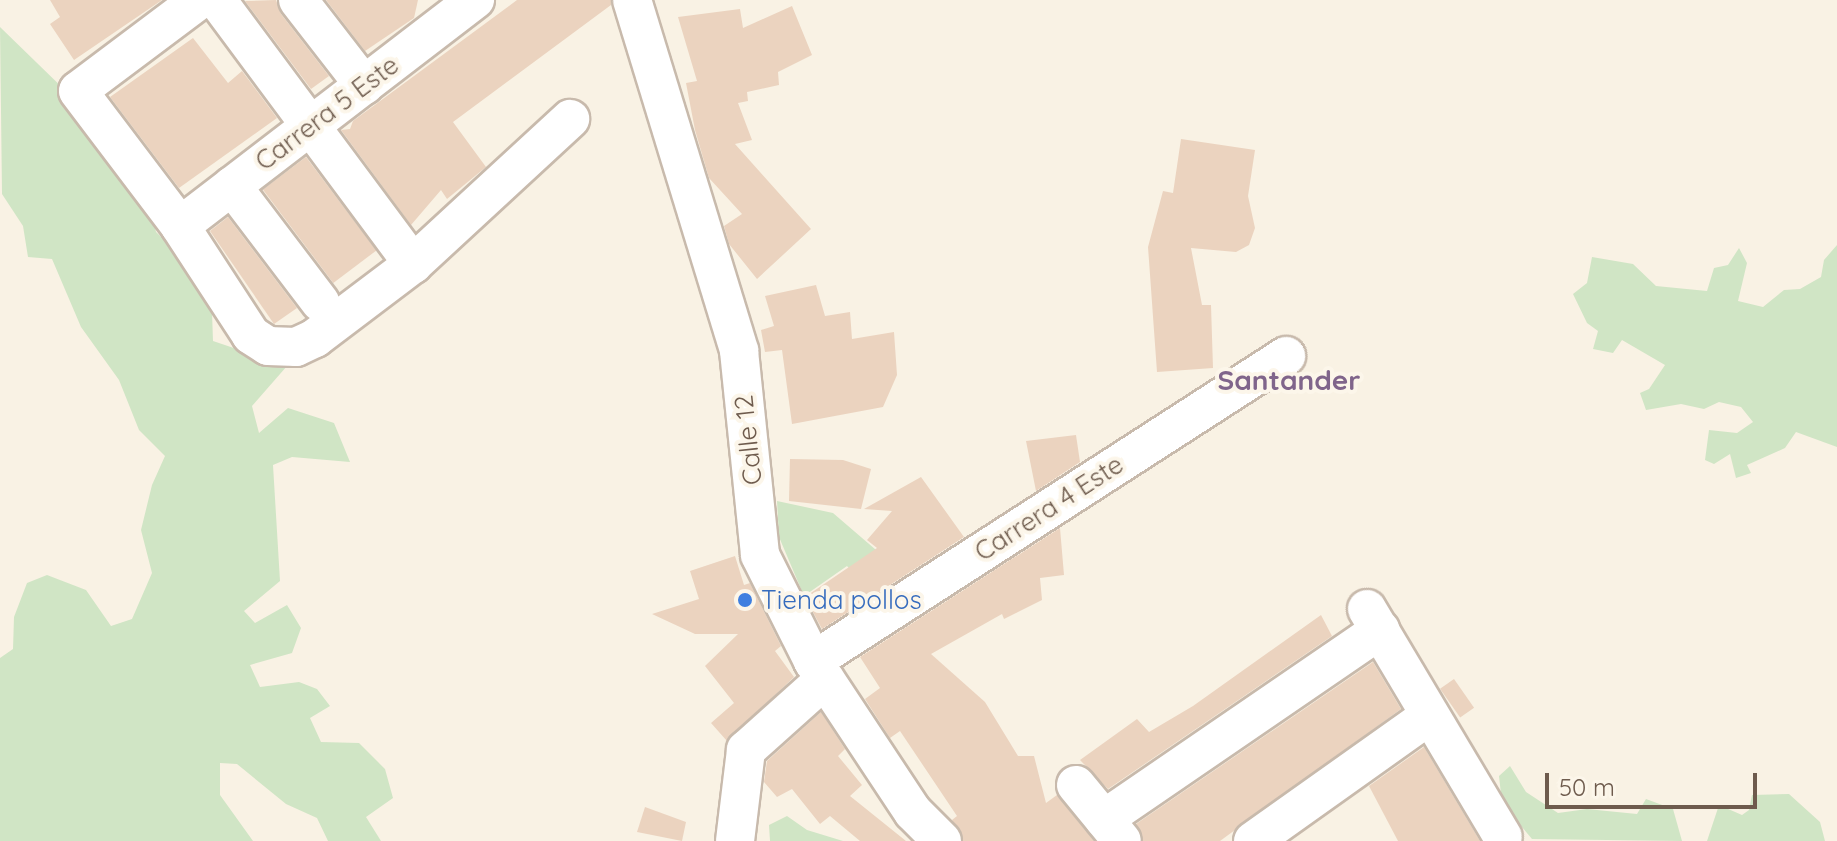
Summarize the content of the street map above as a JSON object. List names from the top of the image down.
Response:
{
  "streets": {
    "street": ["Carrera 5 Este", "Calle 12", "Carrera 4 Este"]
  },
  "crossings": [
    ["Calle 12", "Carrera 4 Este"]
  ],
  "districts": ["Santander"],
  "places": ["Tienda pollos"],
  "scale_bar": "50 m"
}
